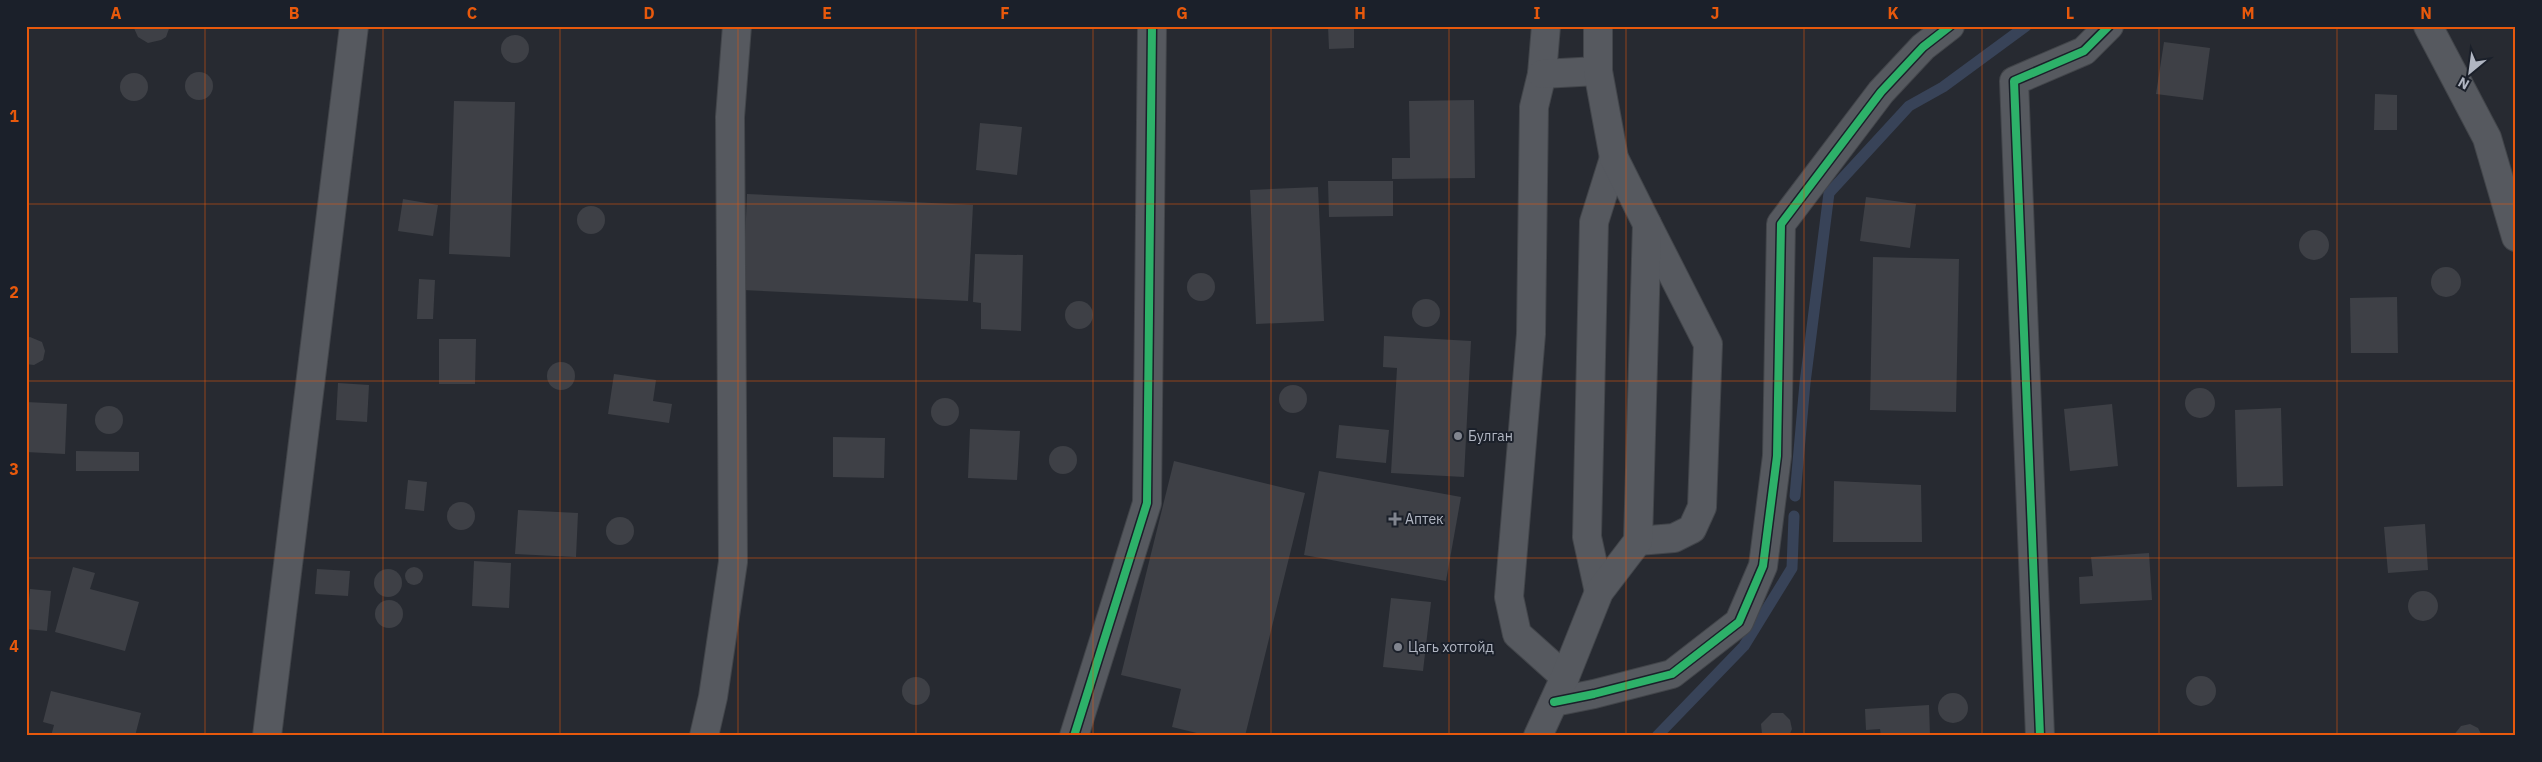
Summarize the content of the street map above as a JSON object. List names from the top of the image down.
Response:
{
  "places": {
    "other": ["Булган", "Цагь хотгойд"],
    "health": ["Аптек"]
  },
  "north": "bottom left",
  "grid": {
    "columns": [
      "A",
      "B",
      "C",
      "D",
      "E",
      "F",
      "G",
      "H",
      "I",
      "J",
      "K",
      "L",
      "M",
      "N"
    ],
    "rows": [
      "1",
      "2",
      "3",
      "4"
    ]
  }
}
